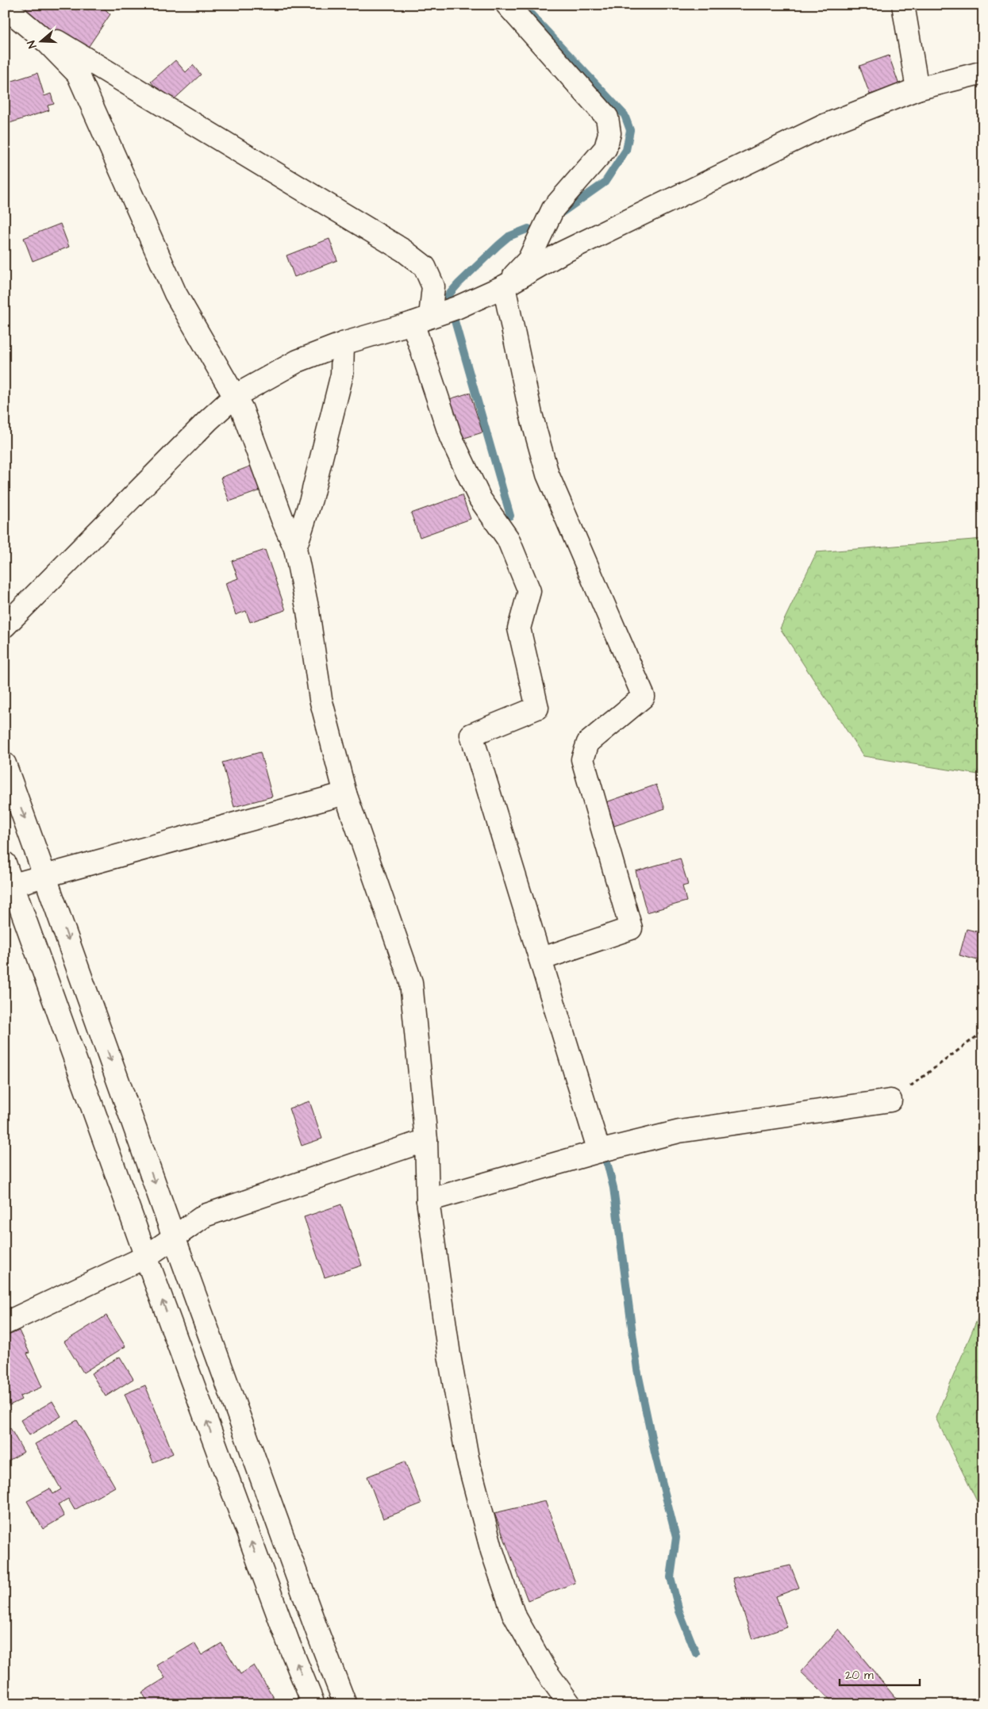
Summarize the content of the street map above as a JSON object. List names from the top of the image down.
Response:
{
  "scale_bar": "20 m",
  "north": "left"
}
